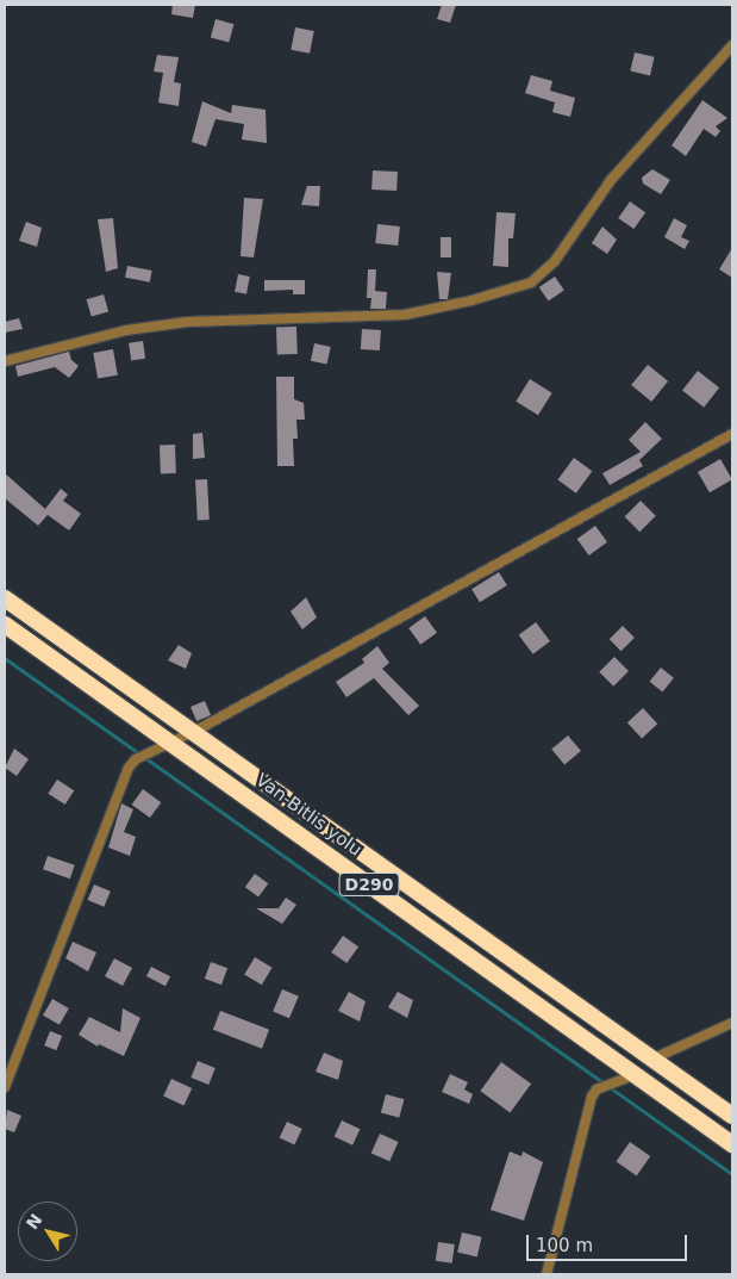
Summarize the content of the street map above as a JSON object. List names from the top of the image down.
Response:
{
  "streets": {
    "highway": ["Van-Bitlis yolu", "D290"]
  },
  "scale_bar": "100 m",
  "north": "top left"
}
